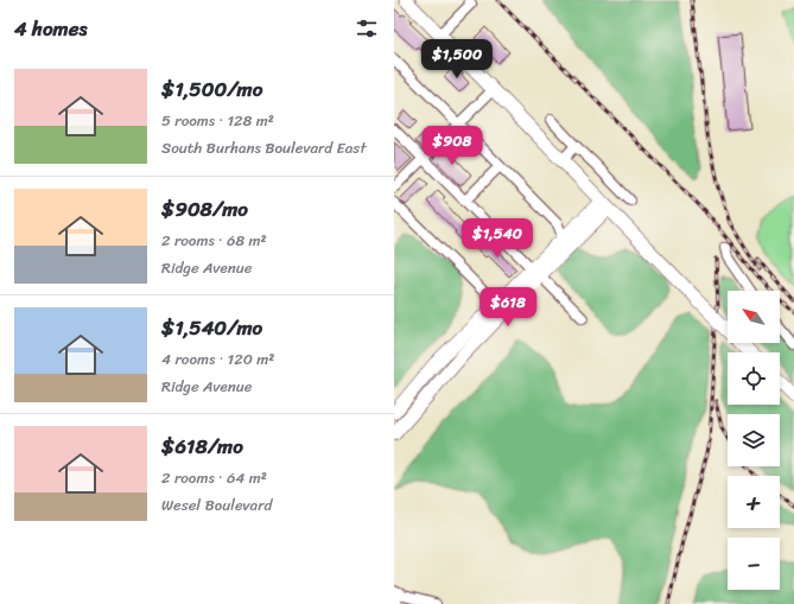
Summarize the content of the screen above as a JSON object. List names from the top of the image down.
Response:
{
  "north": "top left",
  "page": {
    "heading": "4 homes",
    "price": [
      "$1,500",
      "$908",
      "$1,540",
      "$618"
    ],
    "list": [
      {
        "name": "$1,500/mo",
        "note": "5 rooms · 128 m² · South Burhans Boulevard East"
      },
      {
        "name": "$908/mo",
        "note": "2 rooms · 68 m² · Ridge Avenue"
      },
      {
        "name": "$1,540/mo",
        "note": "4 rooms · 120 m² · Ridge Avenue"
      },
      {
        "name": "$618/mo",
        "note": "2 rooms · 64 m² · Wesel Boulevard"
      }
    ],
    "map_buttons": ["+", "−"]
  }
}
